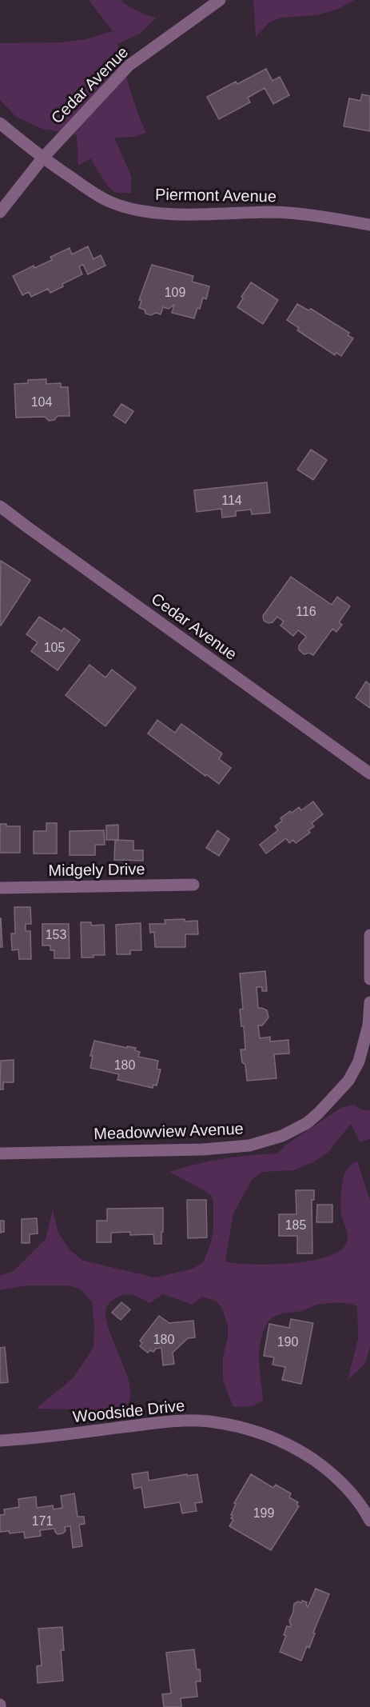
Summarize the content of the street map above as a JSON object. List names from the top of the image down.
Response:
{
  "streets": {
    "street": [
      "Cedar Avenue",
      "Piermont Avenue",
      "Midgely Drive",
      "Meadowview Avenue",
      "Woodside Drive"
    ]
  },
  "crossings": [
    ["Cedar Avenue", "Piermont Avenue"]
  ],
  "house_numbers": [
    "109",
    "104",
    "114",
    "116",
    "105",
    "153",
    "180",
    "185",
    "180",
    "190",
    "199",
    "171"
  ]
}
